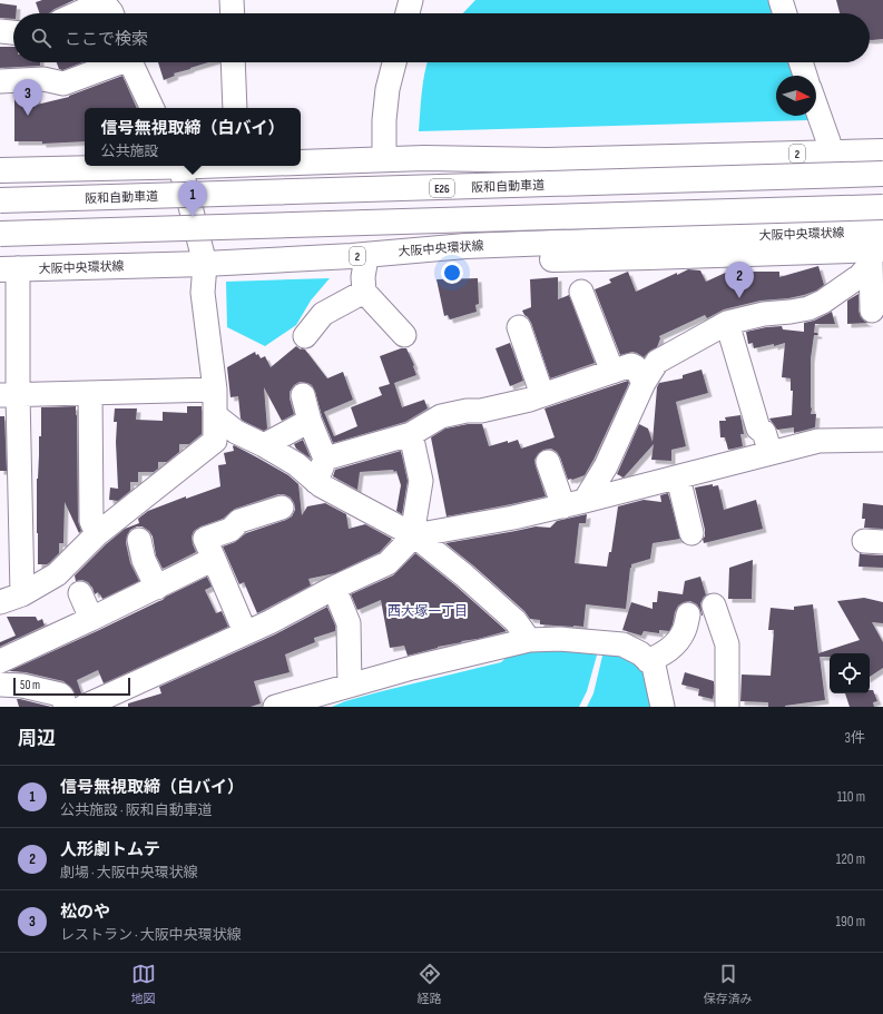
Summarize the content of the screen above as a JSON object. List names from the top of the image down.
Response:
{
  "streets": {
    "main road": [
      "2",
      "阪和自動車道",
      "E26",
      "大阪中央環状線"
    ]
  },
  "districts": ["西大塚一丁目"],
  "scale_bar": "50 m",
  "north": "right",
  "page": {
    "search": "ここで検索",
    "pins": ["3", "1", "2"],
    "popup": ["信号無視取締（白バイ）", "公共施設"],
    "scale": "50 m",
    "heading": ["周辺", "3件"],
    "list": [
      {
        "mark": "1",
        "name": "信号無視取締（白バイ）",
        "note": "公共施設 · 阪和自動車道",
        "value": "110 m"
      },
      {
        "mark": "2",
        "name": "人形劇トムテ",
        "note": "劇場 · 大阪中央環状線",
        "value": "120 m"
      },
      {
        "mark": "3",
        "name": "松のや",
        "note": "レストラン · 大阪中央環状線",
        "value": "190 m"
      }
    ],
    "nav": ["地図", "経路", "保存済み"]
  }
}
